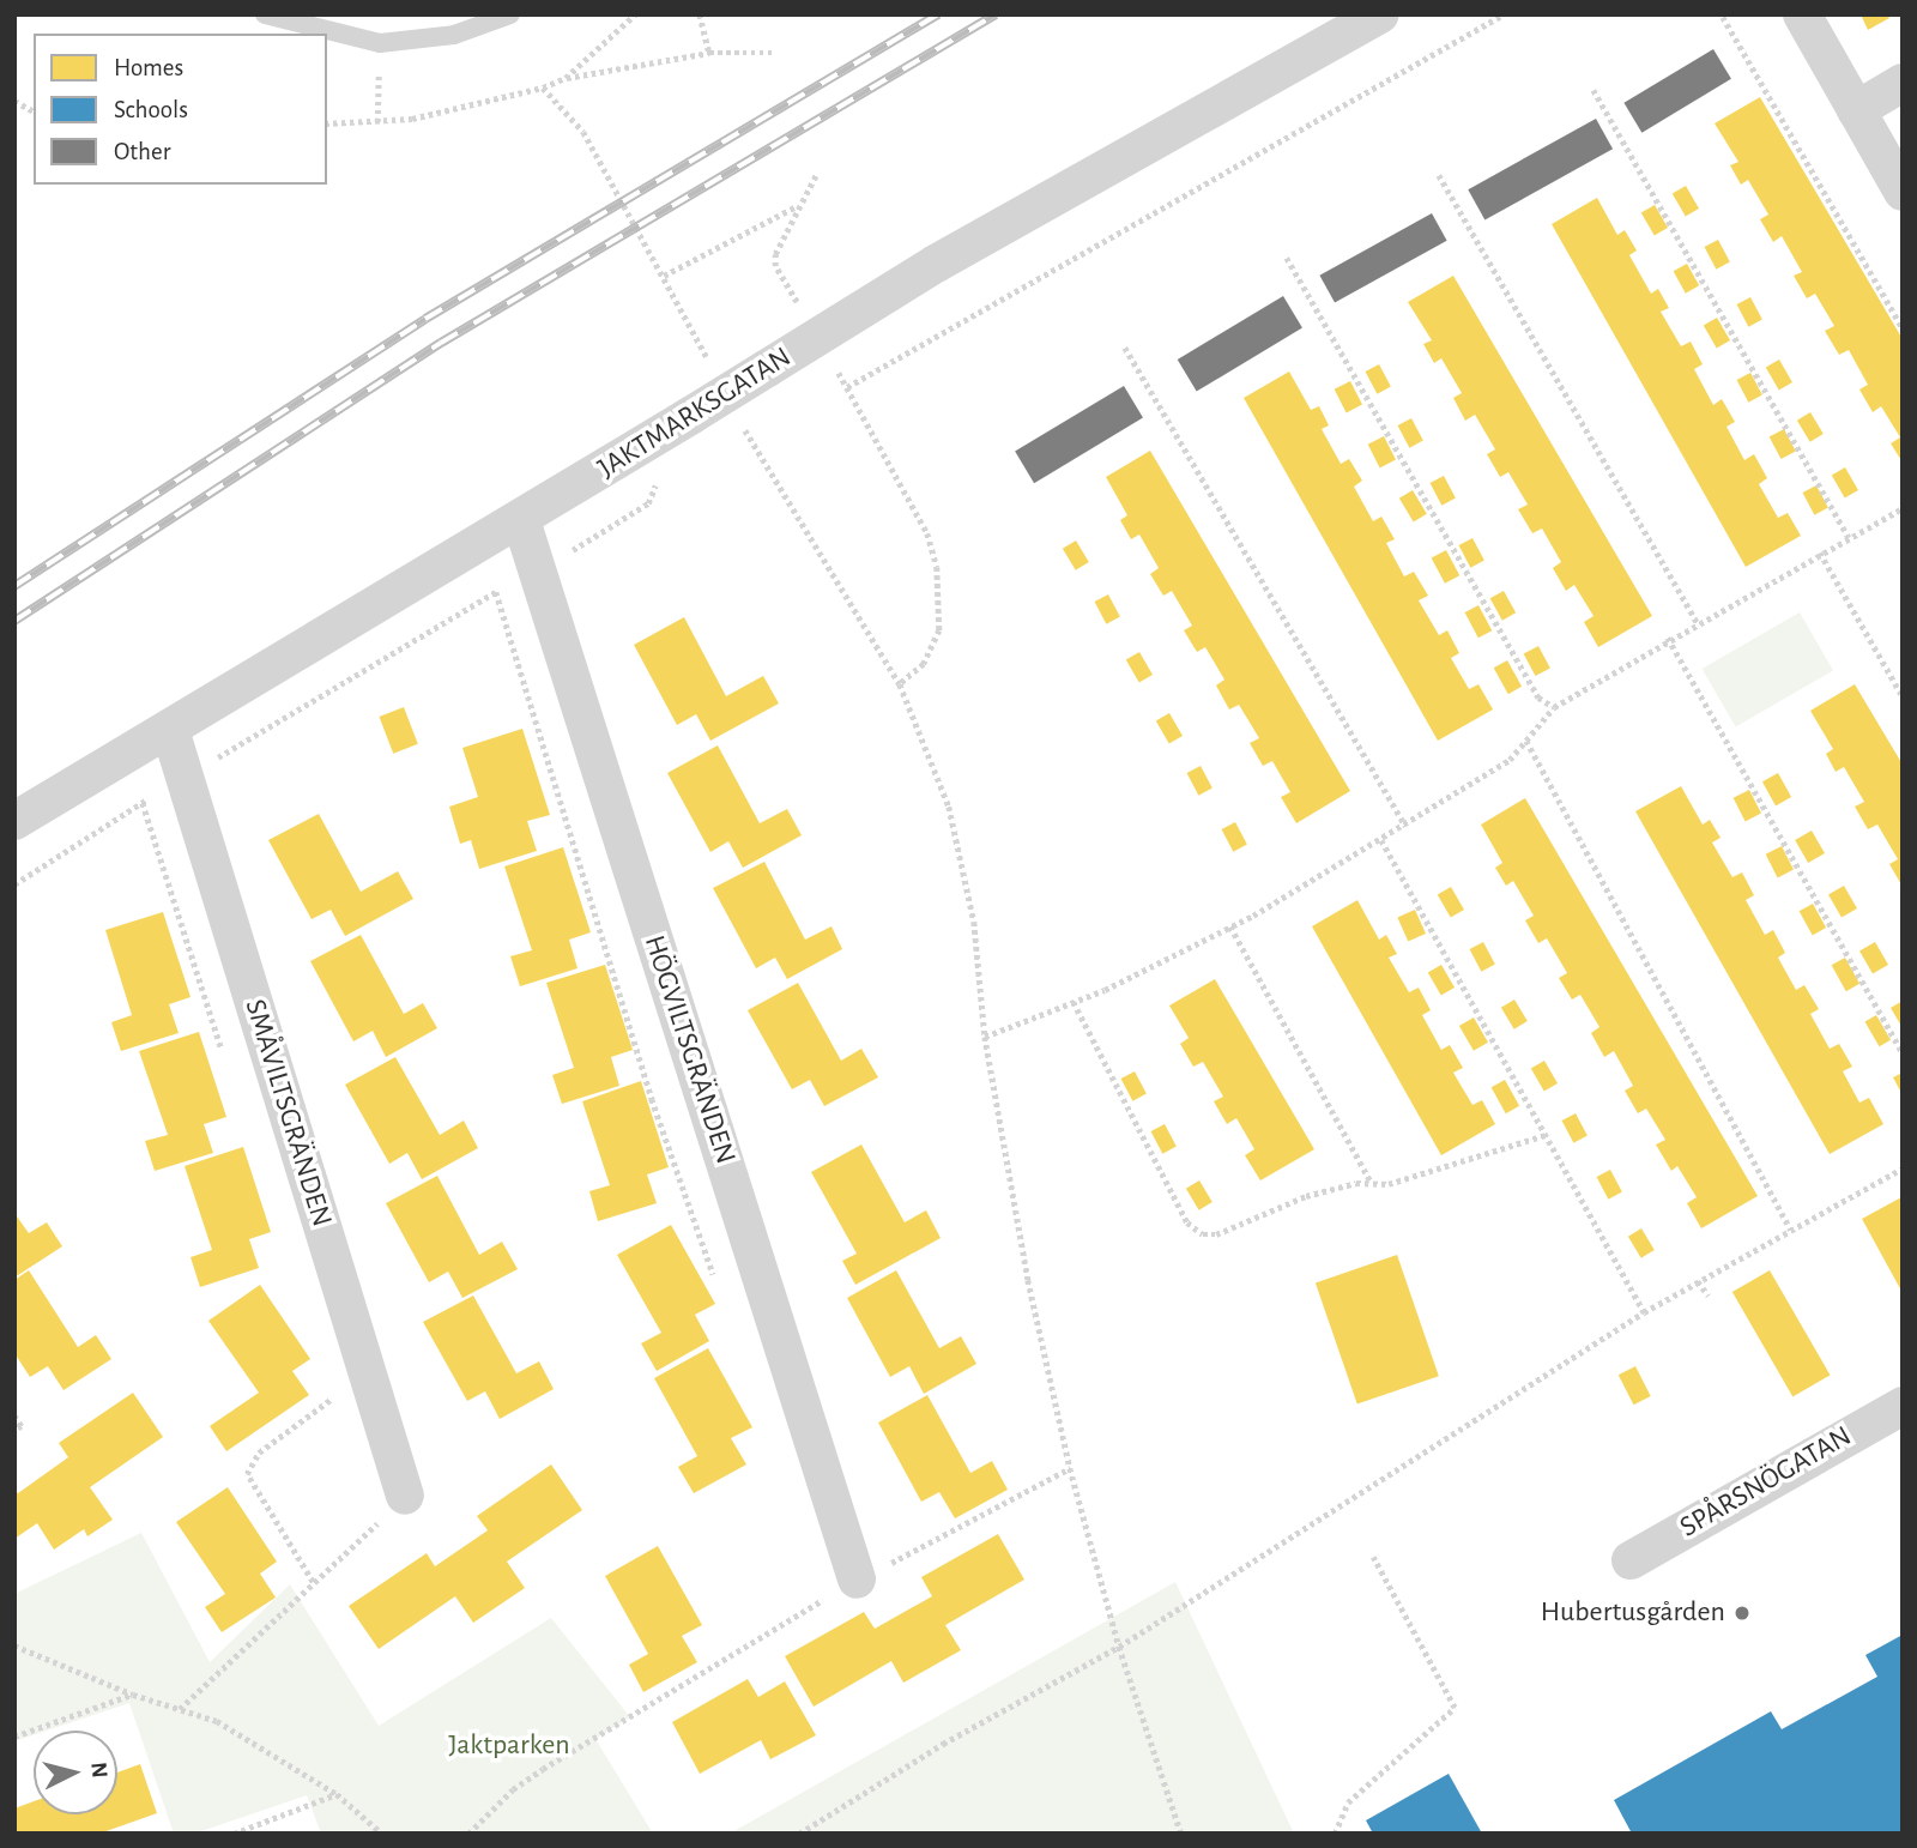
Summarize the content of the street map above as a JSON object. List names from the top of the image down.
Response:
{
  "streets": {
    "street": [
      "JAKTMARKSGATAN",
      "HÖGVILTSGRÄNDEN",
      "SMÅVILTSGRÄNDEN",
      "SPÅRSNÖGATAN"
    ]
  },
  "crossings": [
    ["JAKTMARKSGATAN", "HÖGVILTSGRÄNDEN"],
    ["JAKTMARKSGATAN", "SMÅVILTSGRÄNDEN"]
  ],
  "parks": ["Jaktparken"],
  "places": ["Hubertusgården"],
  "legend": ["Homes", "Schools", "Other"],
  "north": "right"
}
